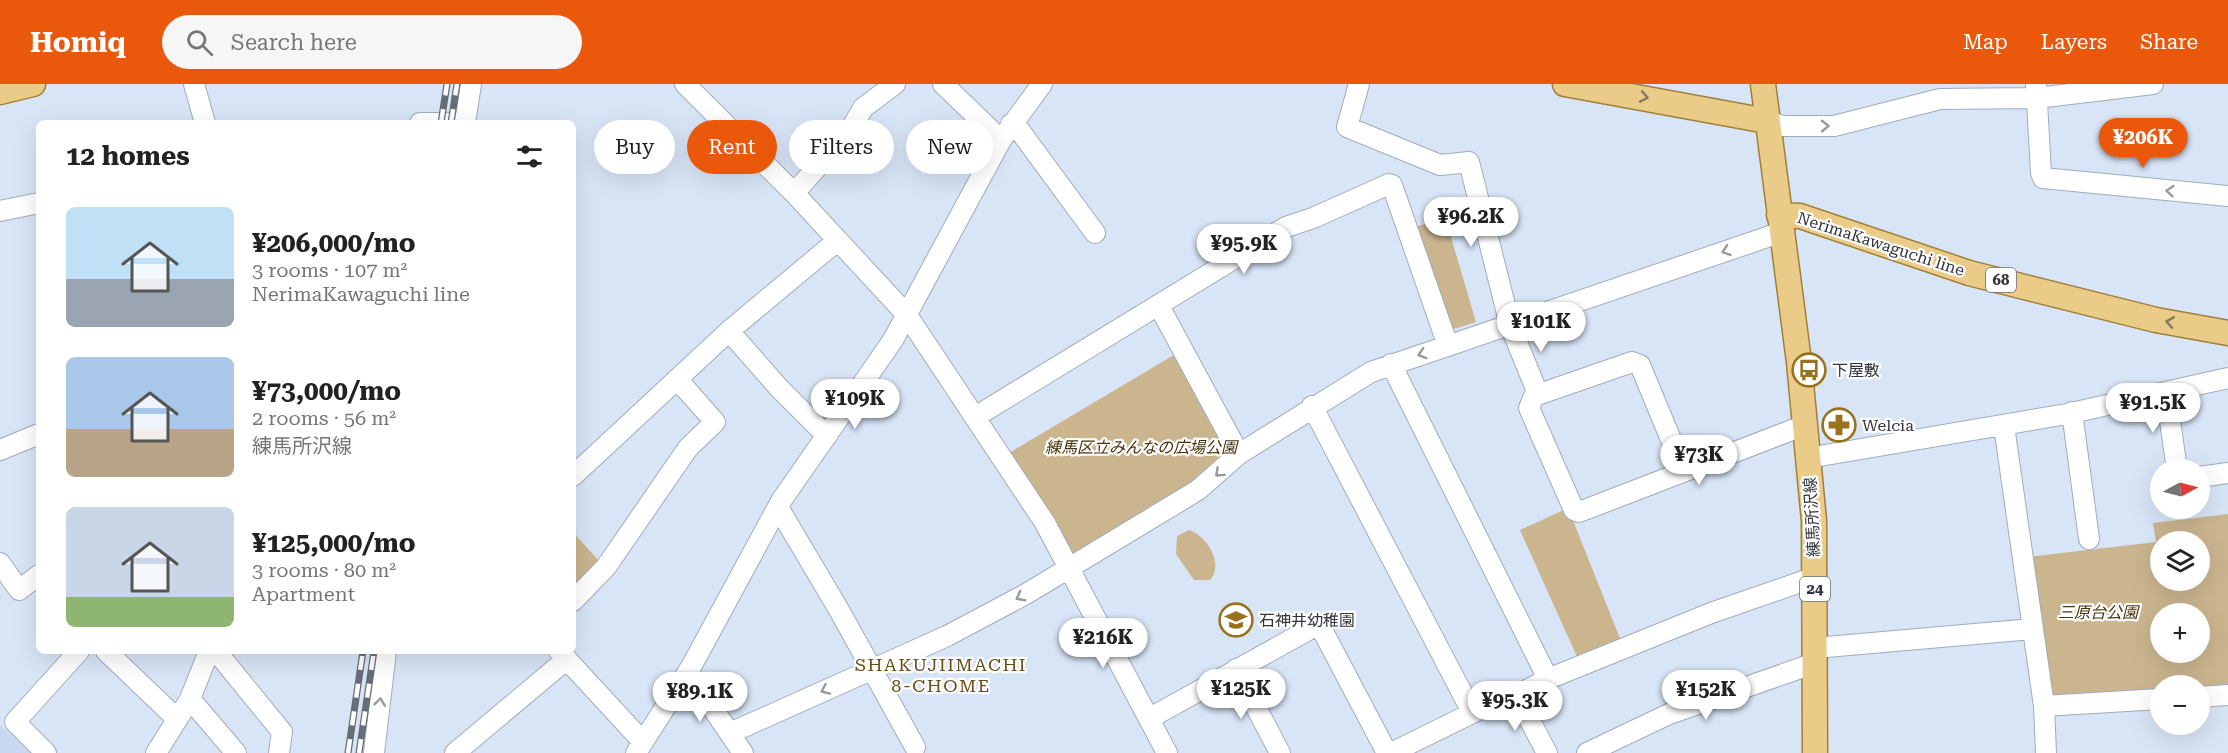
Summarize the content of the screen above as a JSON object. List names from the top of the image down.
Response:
{
  "streets": {
    "main road": [
      "NerimaKawaguchi line",
      "68",
      "練馬所沢線",
      "24"
    ]
  },
  "crossings": [
    ["NerimaKawaguchi line", "24"],
    ["練馬所沢線", "24"]
  ],
  "one_way": ["NerimaKawaguchi line"],
  "districts": ["SHAKUJIIMACHI 8-CHOME"],
  "parks": ["練馬区立みんなの広場公園", "三原台公園"],
  "places": {
    "bus stop": ["下屋敷"],
    "pharmacy": ["Welcia"],
    "school or university": ["石神井幼稚園"]
  },
  "north": "right",
  "page": {
    "header": "Homiq",
    "search": "Search here",
    "nav": ["Map", "Layers", "Share"],
    "price": [
      "¥206K",
      "¥96.2K",
      "¥95.9K",
      "¥101K",
      "¥109K",
      "¥91.5K",
      "¥73K",
      "¥216K",
      "¥125K",
      "¥152K",
      "¥89.1K",
      "¥95.3K"
    ],
    "chip": [
      "Buy",
      "Rent",
      "Filters",
      "New"
    ],
    "heading": "12 homes",
    "list": [
      {
        "name": "¥206,000/mo",
        "note": "3 rooms · 107 m² · NerimaKawaguchi line"
      },
      {
        "name": "¥73,000/mo",
        "note": "2 rooms · 56 m² · 練馬所沢線"
      },
      {
        "name": "¥125,000/mo",
        "note": "3 rooms · 80 m² · Apartment"
      }
    ],
    "map_buttons": ["+", "−"]
  }
}
